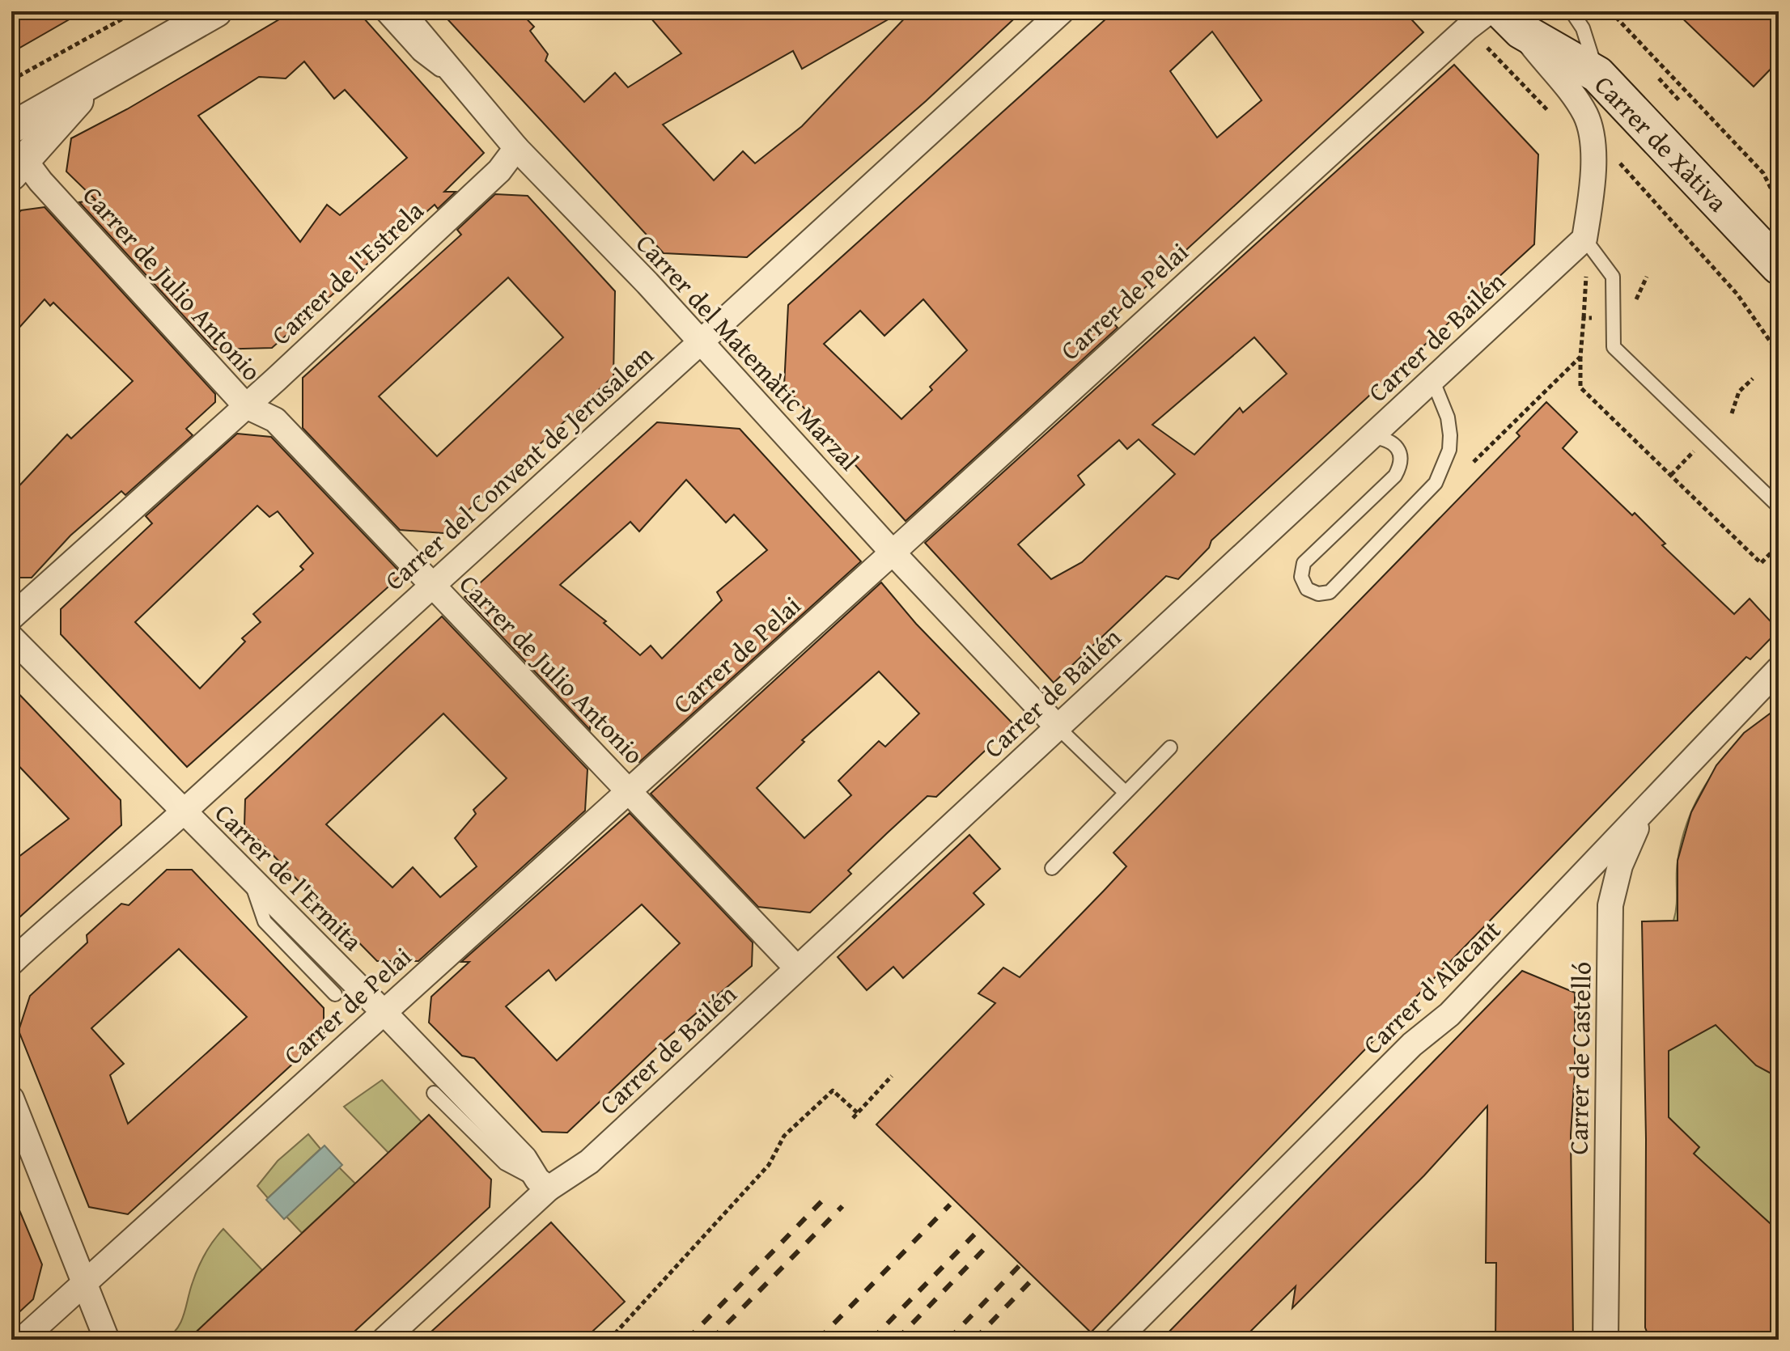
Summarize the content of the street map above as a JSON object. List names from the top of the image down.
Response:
{
  "streets": {
    "main road": ["Carrer de Xàtiva"],
    "street": [
      "Carrer de l'Estrela",
      "Carrer de Julio Antonio",
      "Carrer de Pelai",
      "Carrer de Bailén",
      "Carrer del Matemàtic Marzal",
      "Carrer del Convent de Jerusalem",
      "Carrer de l'Ermita",
      "Carrer d'Alacant",
      "Carrer de Castelló"
    ]
  },
  "crossings": [
    ["Carrer de l'Estrela", "Carrer de Julio Antonio"],
    ["Carrer de l'Estrela", "Carrer del Matemàtic Marzal"],
    ["Carrer de Julio Antonio", "Carrer de Pelai"],
    ["Carrer de Julio Antonio", "Carrer de Bailén"],
    ["Carrer de Julio Antonio", "Carrer del Convent de Jerusalem"],
    ["Carrer de Pelai", "Carrer del Matemàtic Marzal"],
    ["Carrer de Pelai", "Carrer de l'Ermita"],
    ["Carrer de Bailén", "Carrer del Matemàtic Marzal"],
    ["Carrer de Bailén", "Carrer de l'Ermita"],
    ["Carrer del Matemàtic Marzal", "Carrer del Convent de Jerusalem"],
    ["Carrer del Convent de Jerusalem", "Carrer de l'Ermita"],
    ["Carrer d'Alacant", "Carrer de Castelló"]
  ]
}
